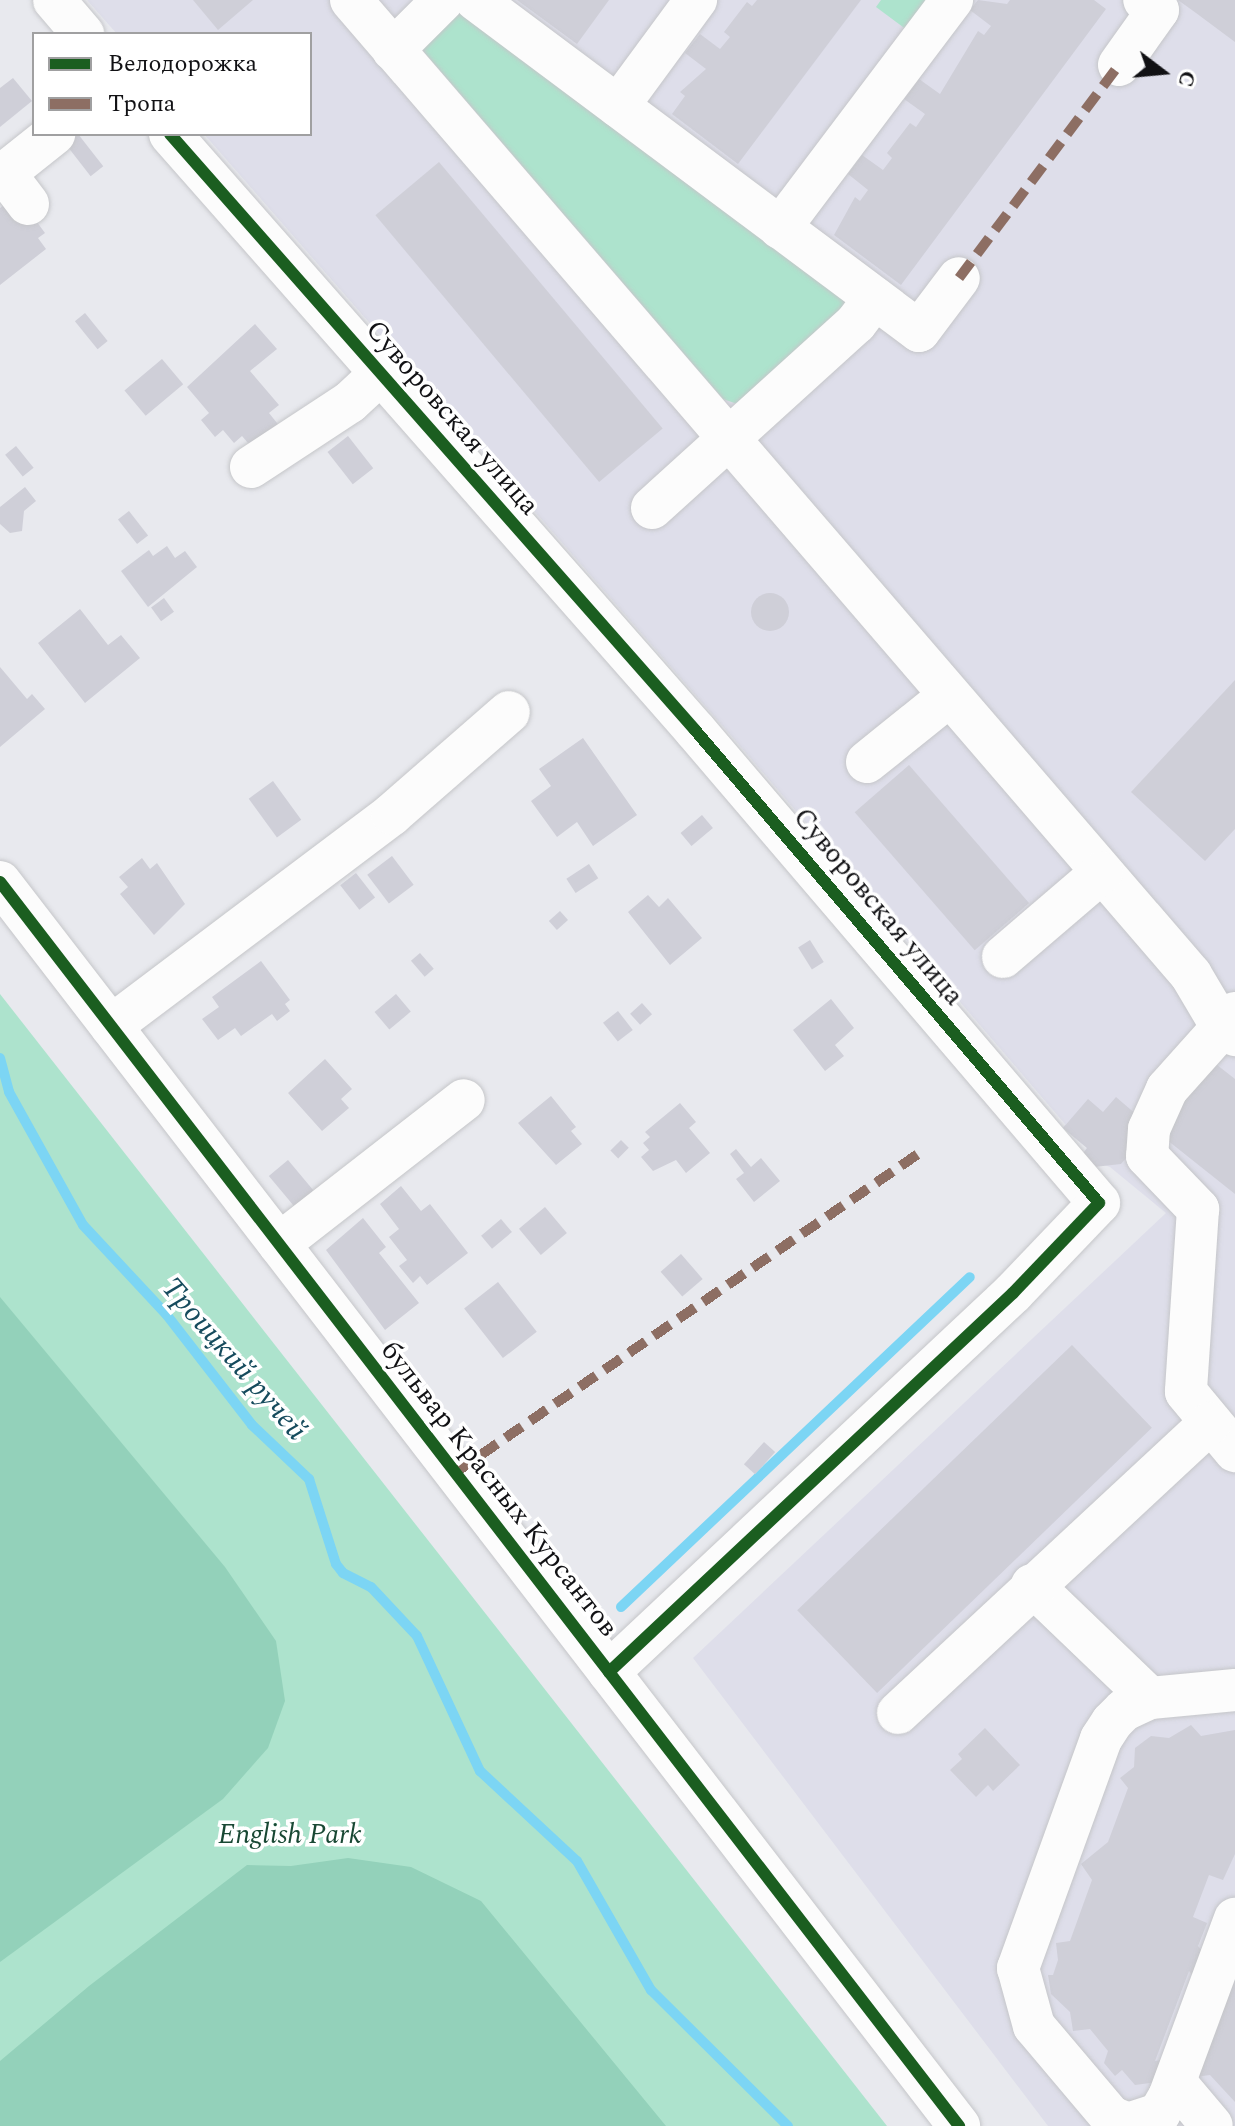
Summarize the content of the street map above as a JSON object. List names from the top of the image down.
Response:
{
  "streets": {
    "street": ["Суворовская улица", "бульвар Красных Курсантов"]
  },
  "crossings": [
    ["Суворовская улица", "бульвар Красных Курсантов"]
  ],
  "water": ["Троицкий ручей"],
  "parks": ["English Park"],
  "legend": ["Велодорожка", "Тропа"],
  "north": "right"
}
